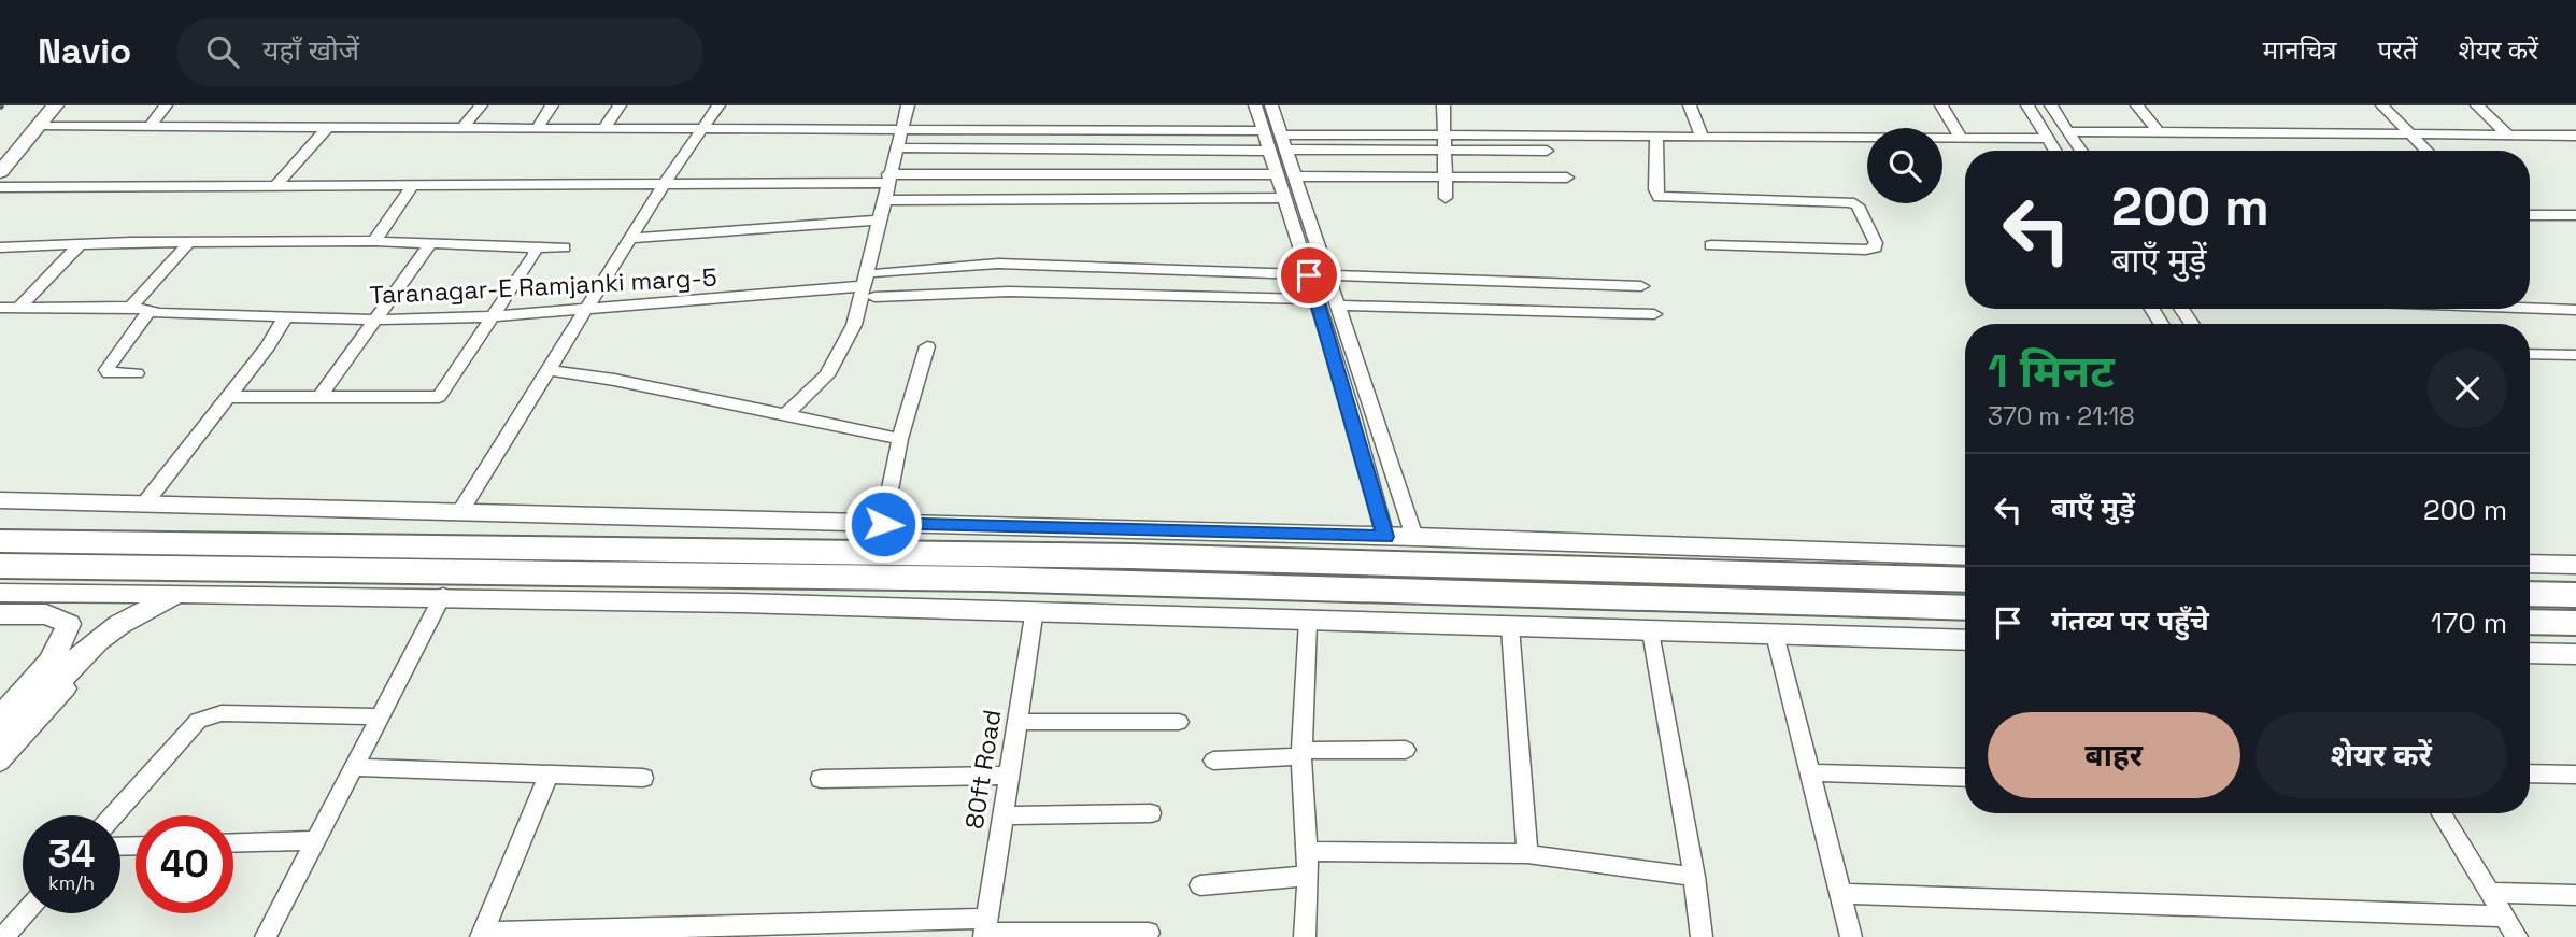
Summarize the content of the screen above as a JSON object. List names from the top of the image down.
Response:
{
  "streets": {
    "street": ["Taranagar-E Ramjanki marg-5", "80ft Road"]
  },
  "page": {
    "header": "Navio",
    "search": "यहाँ खोजें",
    "nav": ["मानचित्र", "परतें", "शेयर करें"],
    "turn": ["200 m", "बाएँ मुड़ें"],
    "heading": ["1 मिनट", "370 m · 21:18"],
    "list": [
      {
        "name": "बाएँ मुड़ें",
        "value": "200 m"
      },
      {
        "name": "गंतव्य पर पहुँचे",
        "value": "170 m"
      }
    ],
    "buttons": ["बाहर", "शेयर करें"],
    "speed": "34 km/h",
    "limit": "40"
  }
}
